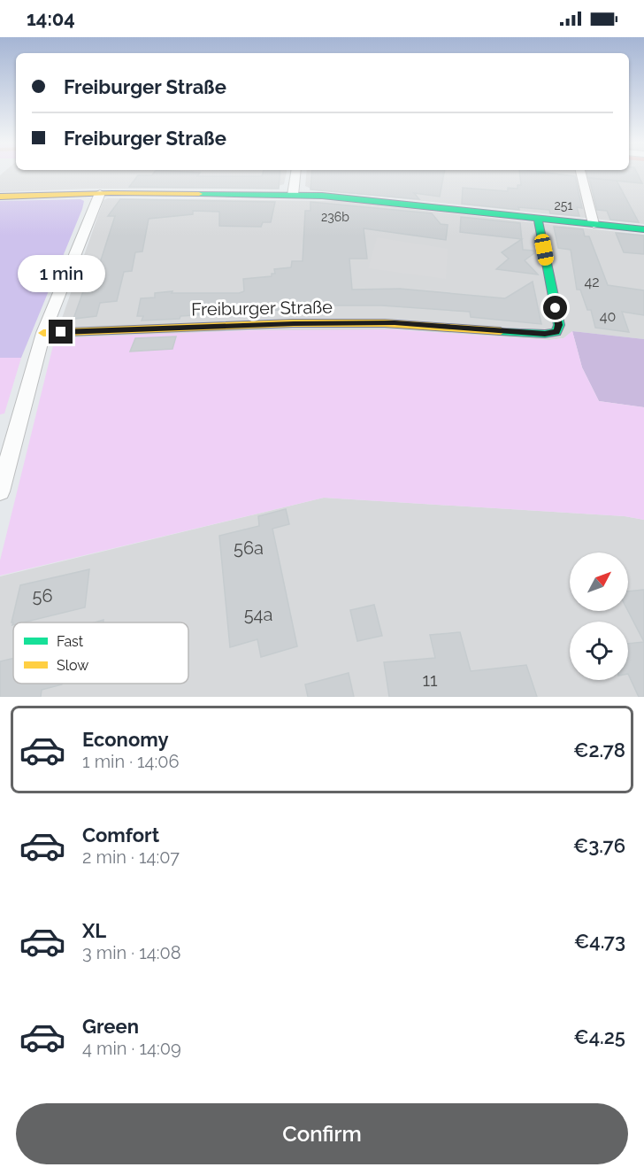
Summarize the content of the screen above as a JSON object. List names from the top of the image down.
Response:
{
  "streets": {
    "street": ["Freiburger Straße"]
  },
  "house_numbers": [
    "251",
    "236b",
    "42",
    "40",
    "56a",
    "56",
    "54a",
    "11"
  ],
  "legend": ["Fast", "Slow"],
  "north": "top right",
  "page": {
    "status": "14:04",
    "banner": ["Freiburger Straße", "Freiburger Straße"],
    "bubble": "1 min",
    "list": [
      {
        "name": "Economy",
        "note": "1 min · 14:06",
        "value": "€2.78"
      },
      {
        "name": "Comfort",
        "note": "2 min · 14:07",
        "value": "€3.76"
      },
      {
        "name": "XL",
        "note": "3 min · 14:08",
        "value": "€4.73"
      },
      {
        "name": "Green",
        "note": "4 min · 14:09",
        "value": "€4.25"
      }
    ],
    "buttons": "Confirm"
  }
}
